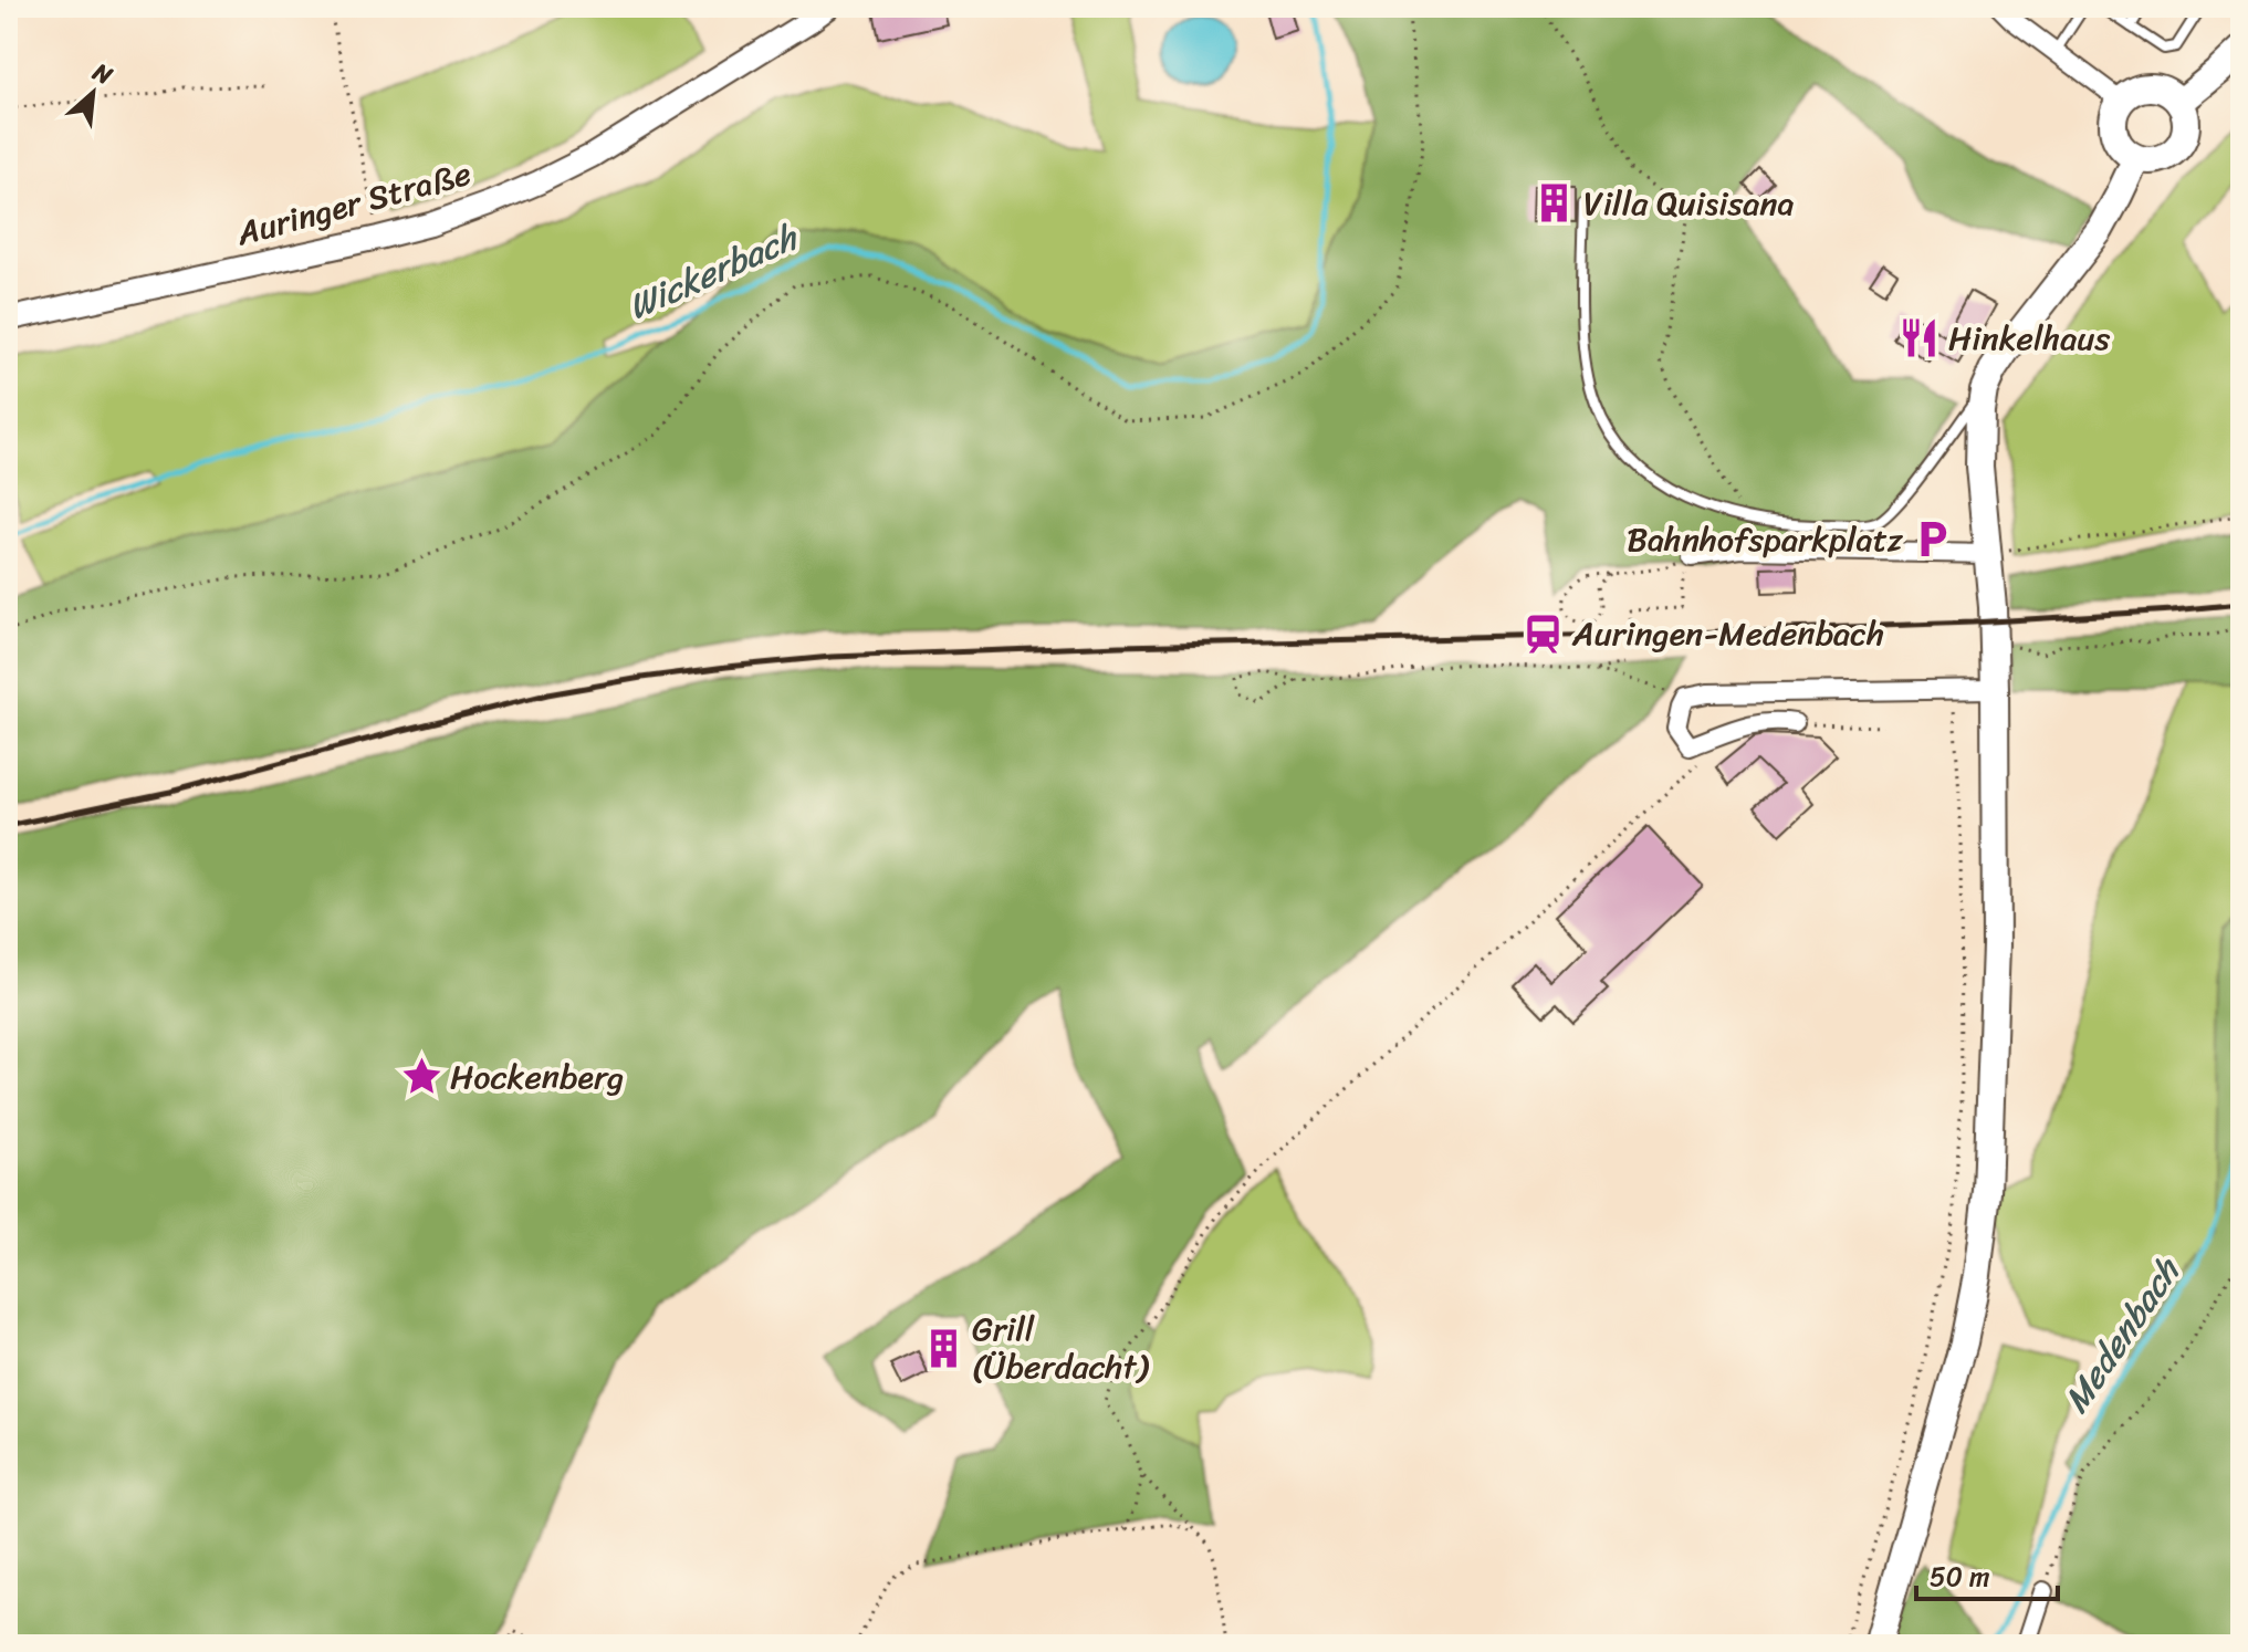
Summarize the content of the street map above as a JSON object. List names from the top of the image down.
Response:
{
  "streets": {
    "street": ["Auringer Straße"]
  },
  "water": ["Wickerbach", "Medenbach"],
  "places": {
    "building": ["Villa Quisisana", "Grill (Überdacht)"],
    "restaurant": ["Hinkelhaus"],
    "parking": ["Bahnhofsparkplatz"],
    "station": ["Auringen-Medenbach"],
    "place": ["Hockenberg"]
  },
  "scale_bar": "50 m",
  "north": "top right"
}
